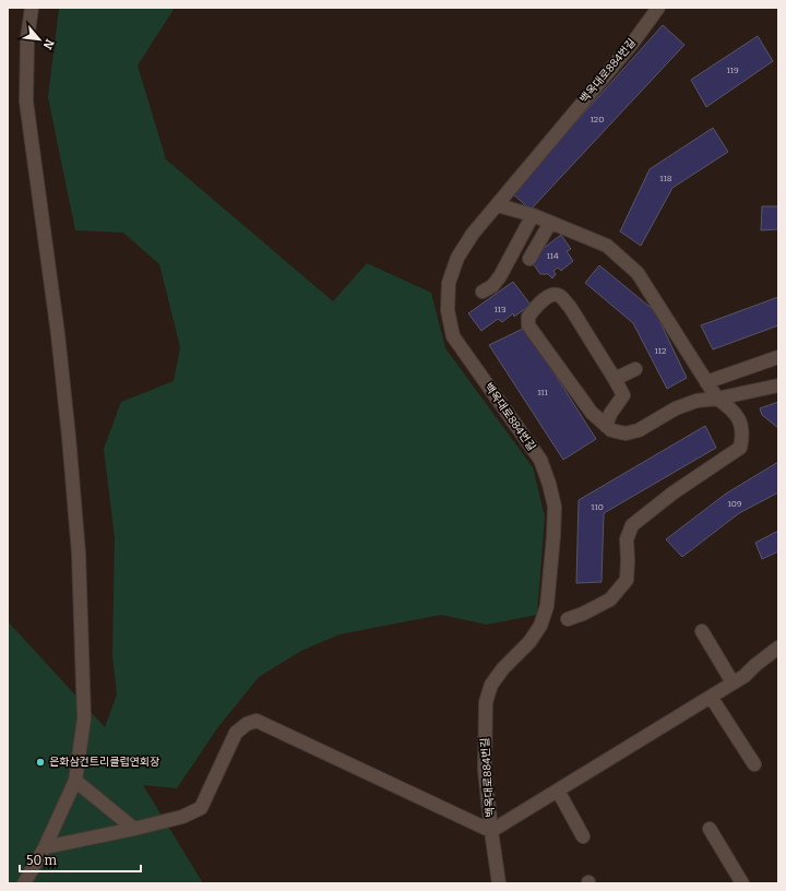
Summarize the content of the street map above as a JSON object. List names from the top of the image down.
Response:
{
  "streets": {
    "street": ["백옥대로884번길"]
  },
  "places": ["은화삼컨트리클럽연회장"],
  "house_numbers": [
    "119",
    "120",
    "118",
    "114",
    "113",
    "112",
    "111",
    "109",
    "110"
  ],
  "scale_bar": "50 m",
  "north": "bottom right"
}
